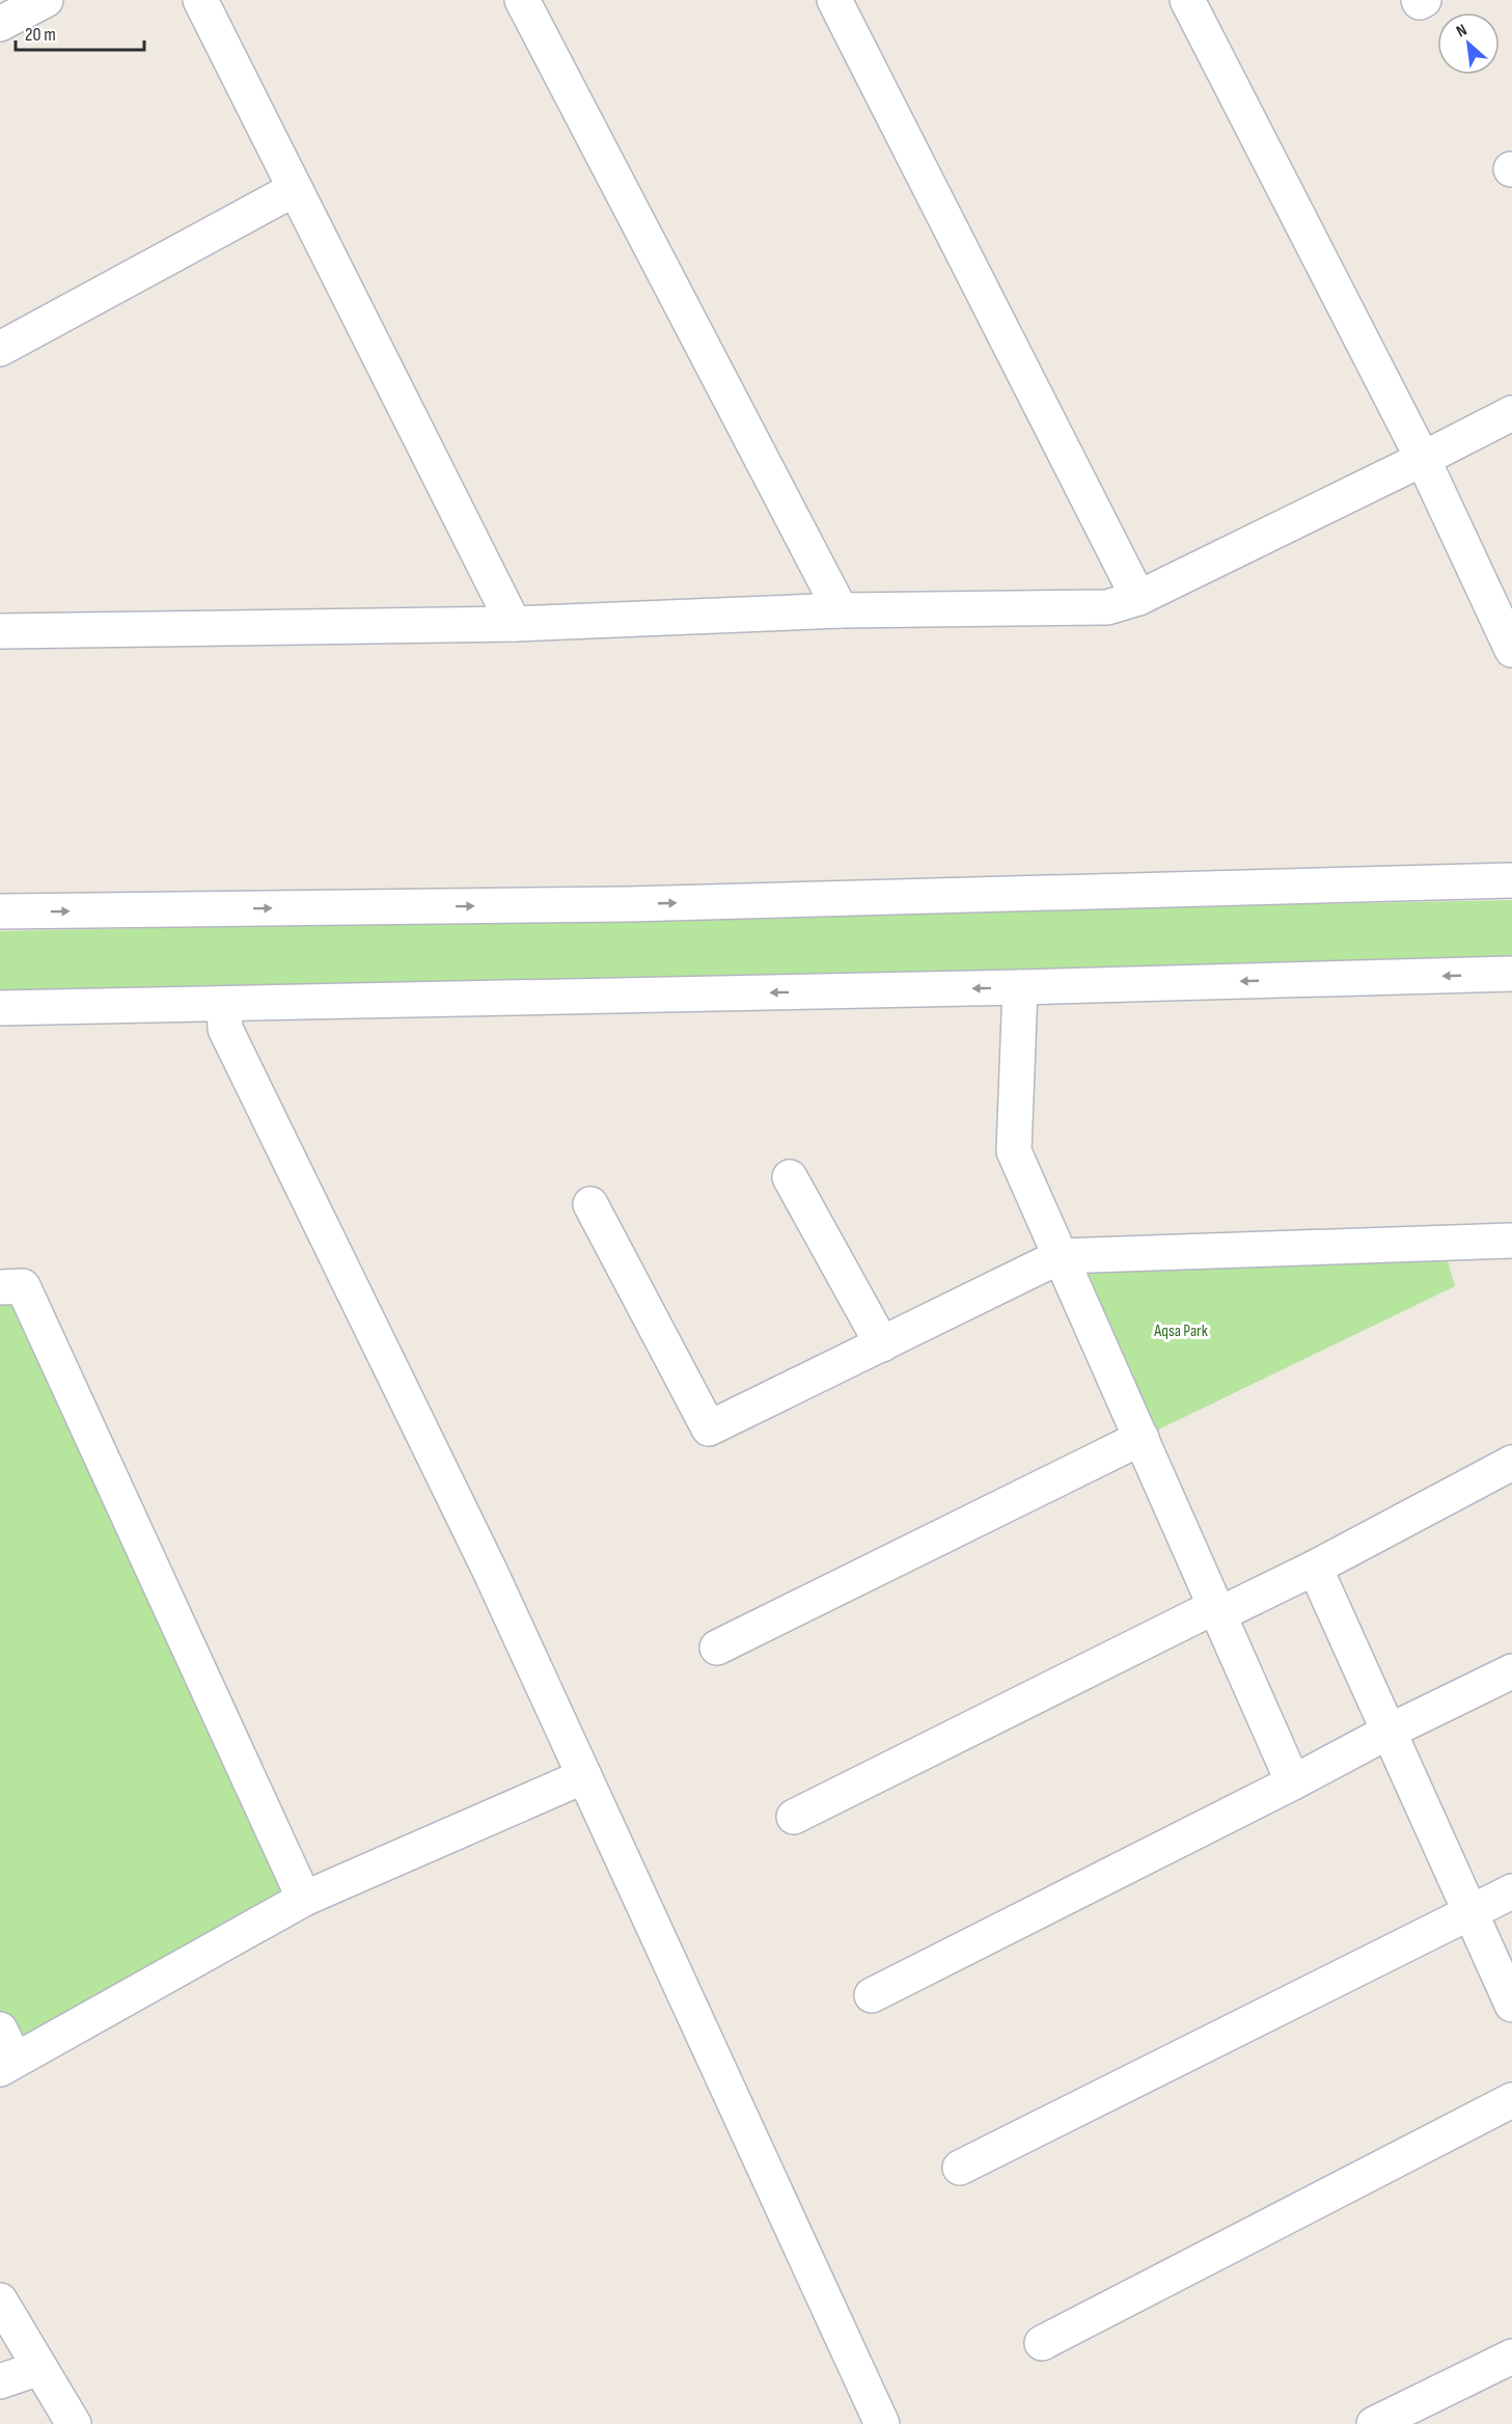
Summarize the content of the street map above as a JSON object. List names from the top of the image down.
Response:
{
  "parks": ["Aqsa Park"],
  "scale_bar": "20 m",
  "north": "top left"
}
